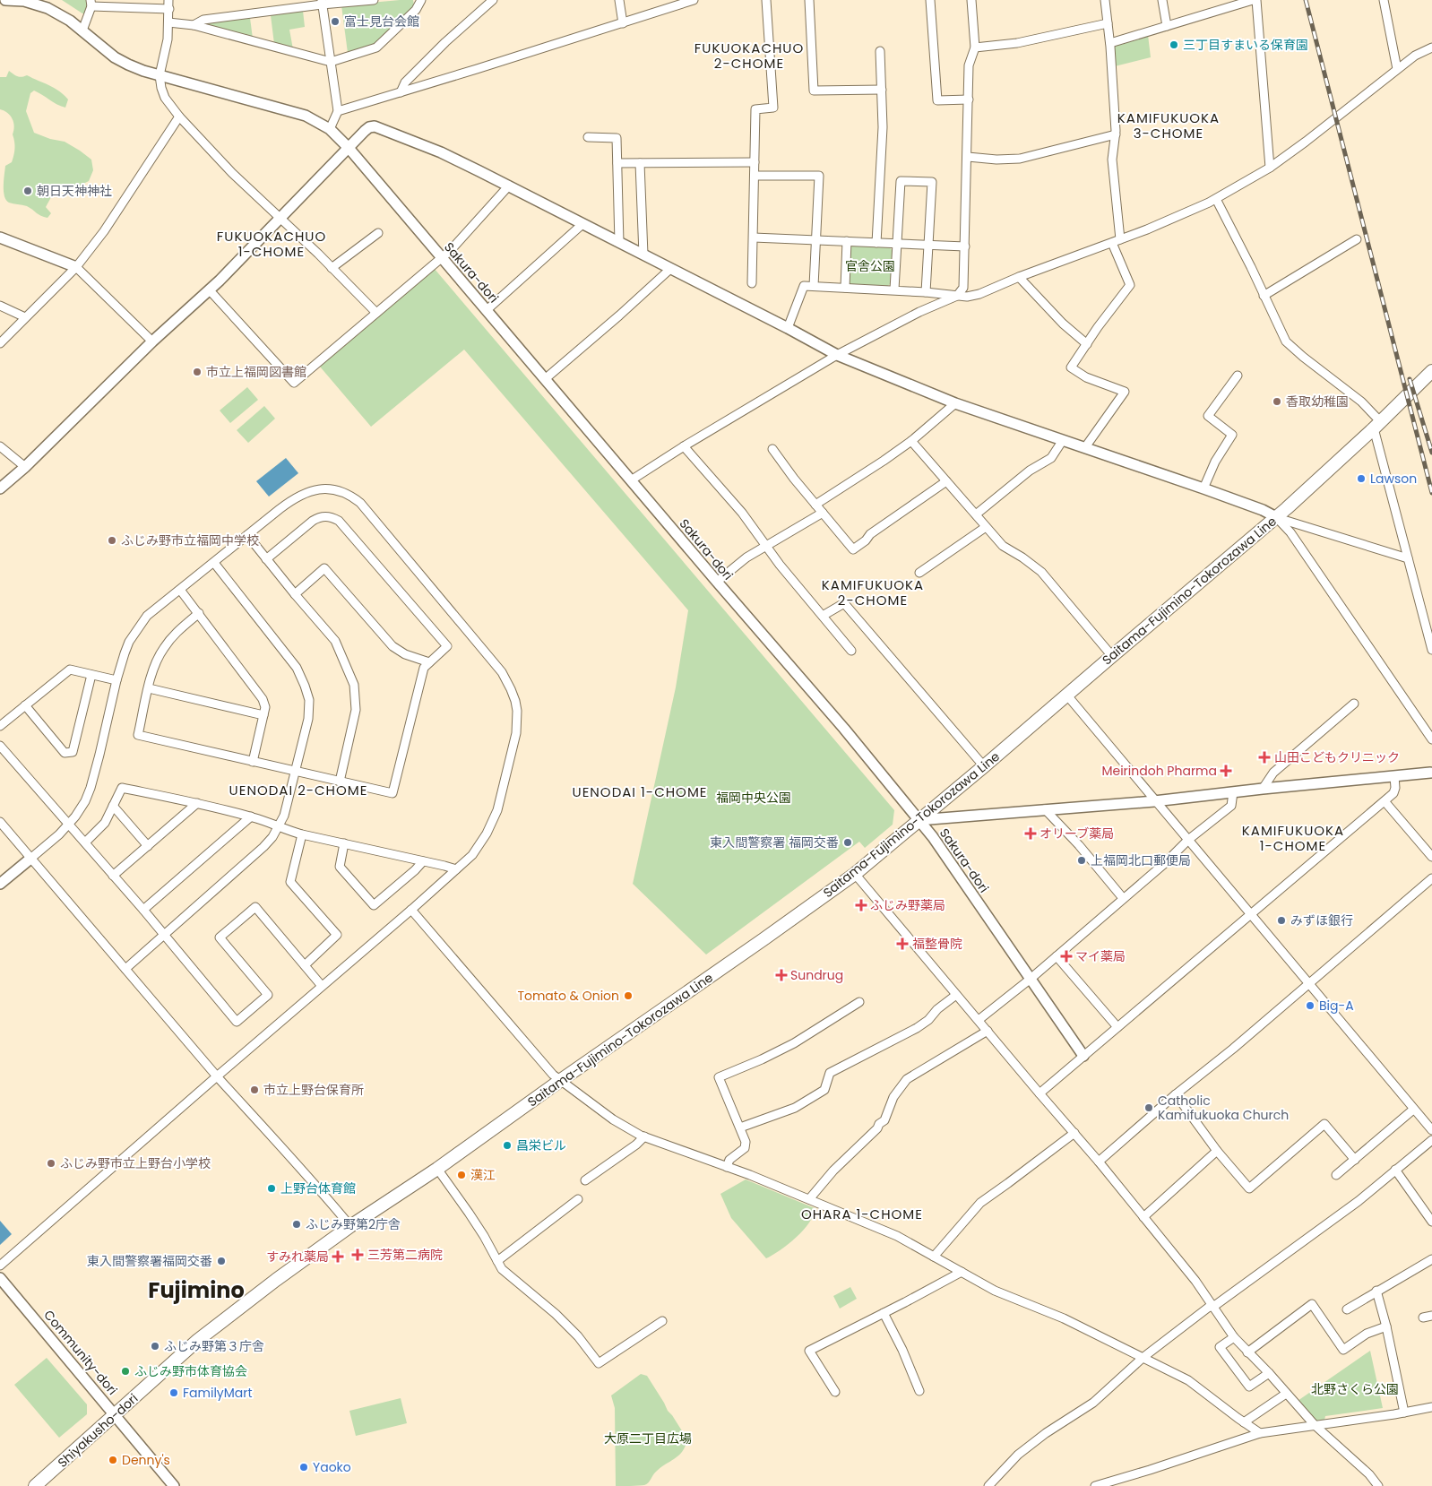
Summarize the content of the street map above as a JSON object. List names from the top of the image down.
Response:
{
  "streets": {
    "main road": ["Saitama-Fujimino-Tokorozawa Line", "Shiyakusho-dori"],
    "street": ["Sakura-dori", "Community-dori"]
  },
  "crossings": [
    ["Sakura-dori", "Saitama-Fujimino-Tokorozawa Line"],
    ["Saitama-Fujimino-Tokorozawa Line", "Shiyakusho-dori"],
    ["Community-dori", "Shiyakusho-dori"]
  ],
  "districts": [
    "FUKUOKACHUO 2-CHOME",
    "KAMIFUKUOKA 3-CHOME",
    "FUKUOKACHUO 1-CHOME",
    "KAMIFUKUOKA 2-CHOME",
    "UENODAI 2-CHOME",
    "UENODAI 1-CHOME",
    "KAMIFUKUOKA 1-CHOME",
    "OHARA 1-CHOME",
    "Fujimino"
  ],
  "parks": [
    "官舎公園",
    "福岡中央公園",
    "北野さくら公園",
    "大原二丁目広場"
  ],
  "places": {
    "other": [
      "富士見台会館",
      "三丁目すまいる保育園",
      "朝日天神神社",
      "市立上福岡図書館",
      "香取幼稚園",
      "Lawson",
      "ふじみ野市立福岡中学校",
      "東入間警察署 福岡交番",
      "上福岡北口郵便局",
      "みずほ銀行",
      "Tomato & Onion",
      "Big-A",
      "市立上野台保育所",
      "Catholic Kamifukuoka Church",
      "昌栄ビル",
      "ふじみ野市立上野台小学校",
      "漢江",
      "上野台体育館",
      "ふじみ野第2庁舎",
      "東入間警察署福岡交番",
      "ふじみ野第３庁舎",
      "ふじみ野市体育協会",
      "FamilyMart",
      "Denny's",
      "Yaoko"
    ],
    "health": [
      "山田こどもクリニック",
      "Meirindoh Pharma",
      "オリーブ薬局",
      "ふじみ野薬局",
      "福整骨院",
      "マイ薬局",
      "Sundrug",
      "三芳第二病院",
      "すみれ薬局"
    ]
  }
}
